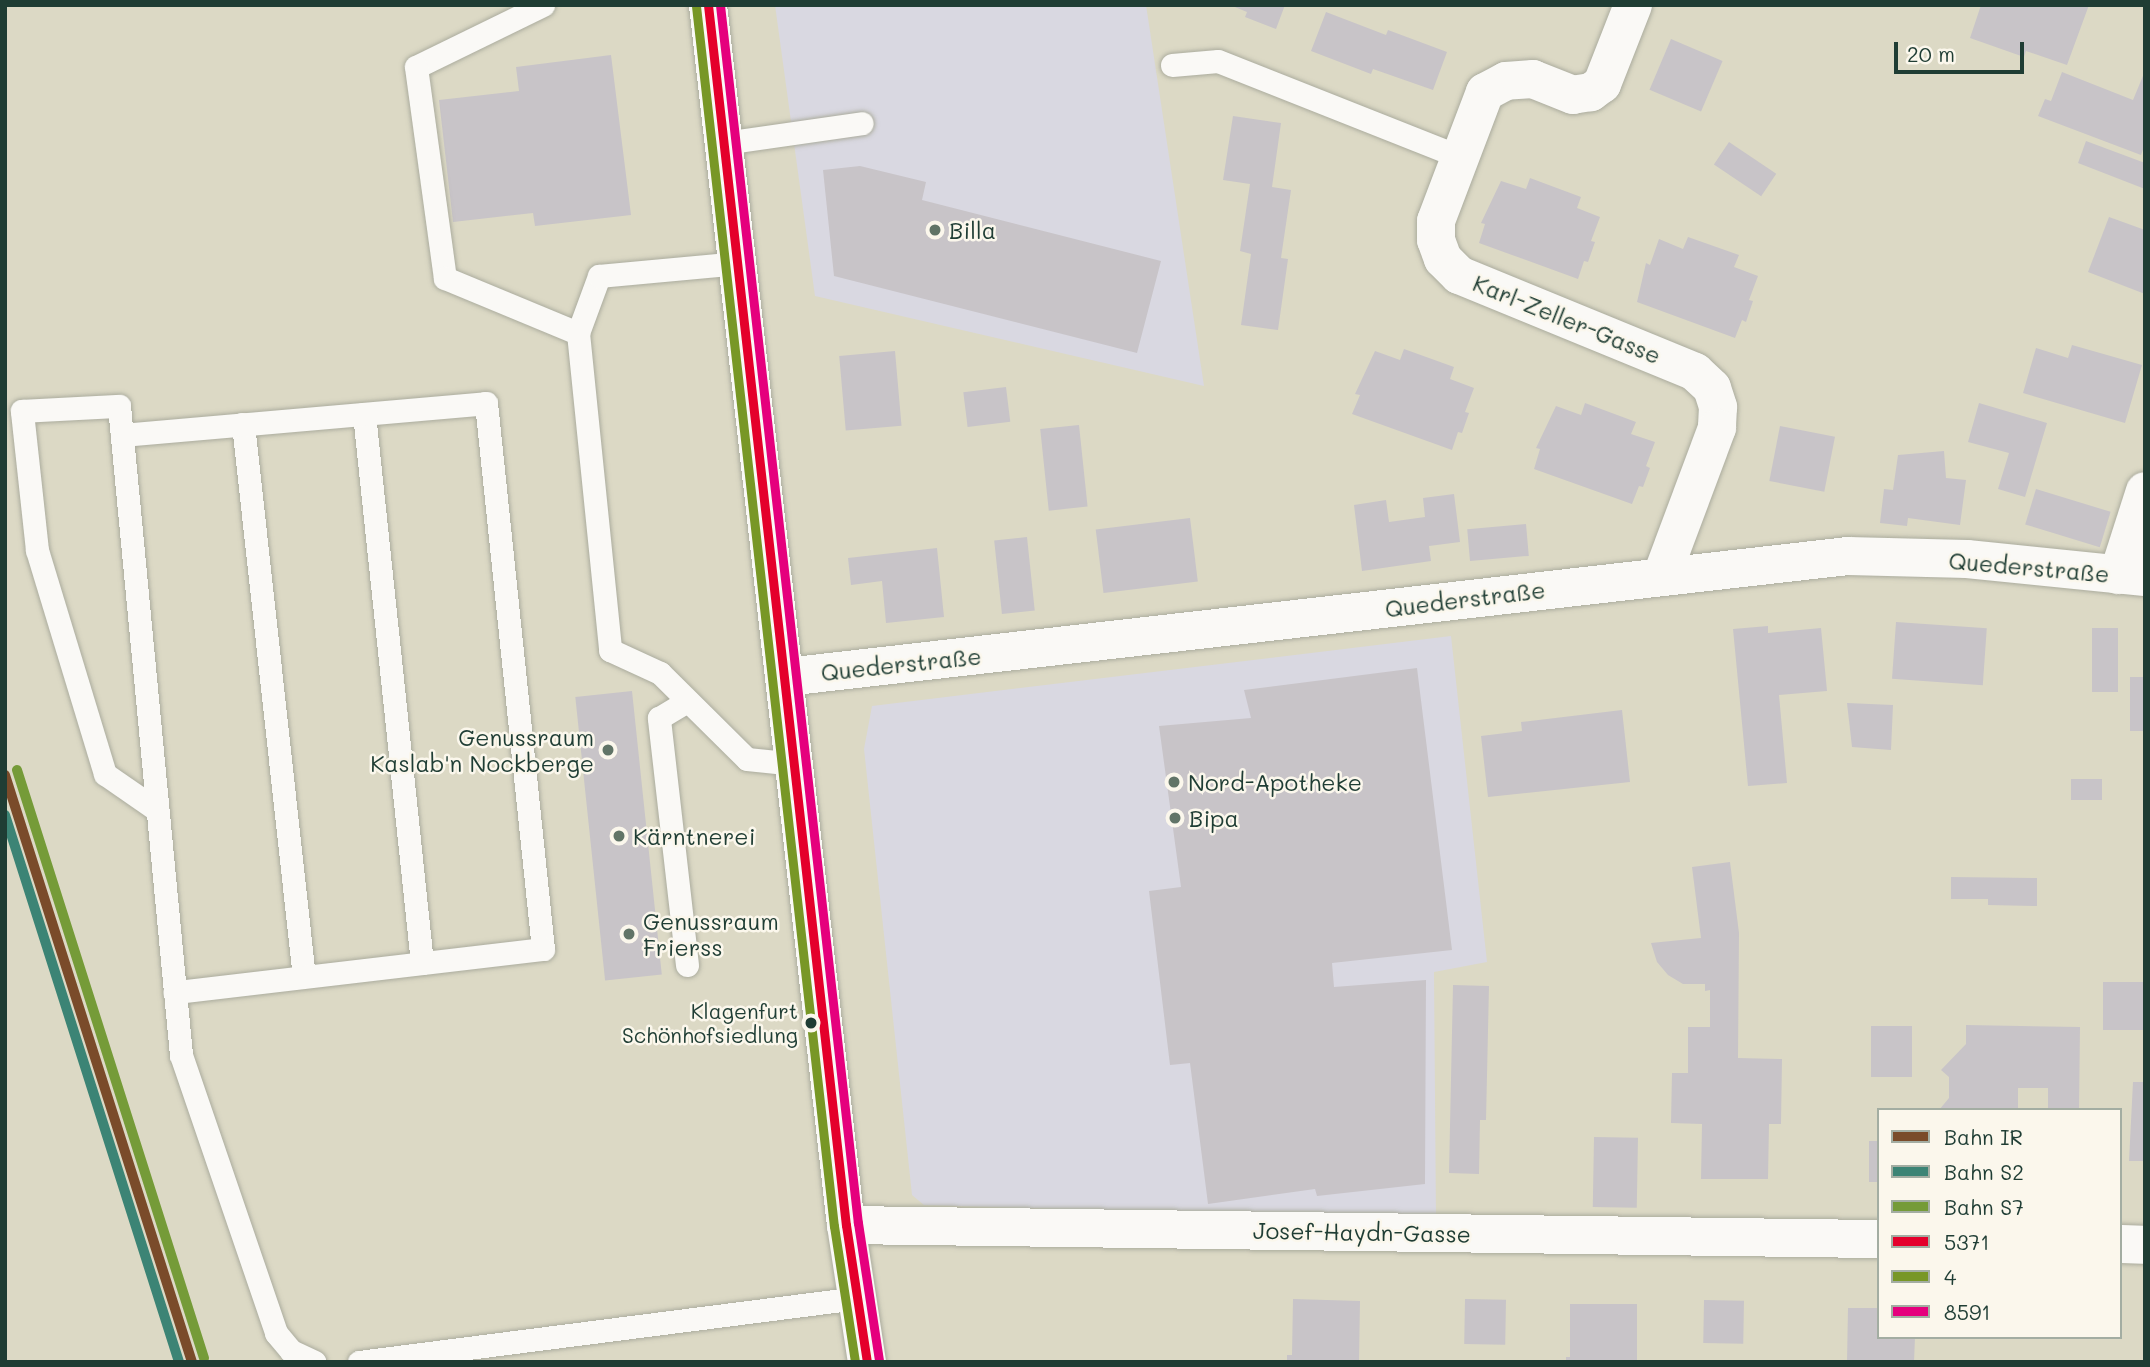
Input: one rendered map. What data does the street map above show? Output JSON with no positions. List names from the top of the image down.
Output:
{
  "streets": {
    "street": ["Karl-Zeller-Gasse", "Quederstraße", "Josef-Haydn-Gasse"]
  },
  "crossings": [
    ["Karl-Zeller-Gasse", "Quederstraße"]
  ],
  "places": [
    "Billa",
    "Genussraum Kaslab'n Nockberge",
    "Nord-Apotheke",
    "Bipa",
    "Kärntnerei",
    "Genussraum Frierss",
    "Klagenfurt Schönhofsiedlung"
  ],
  "lines": [
    "transit line 5371",
    "transit line 8591",
    "transit line 4",
    "rail line S7",
    "rail line IR",
    "rail line S2"
  ],
  "legend": [
    "Bahn IR",
    "Bahn S2",
    "Bahn S7",
    "5371",
    "4",
    "8591"
  ],
  "scale_bar": "20 m"
}
